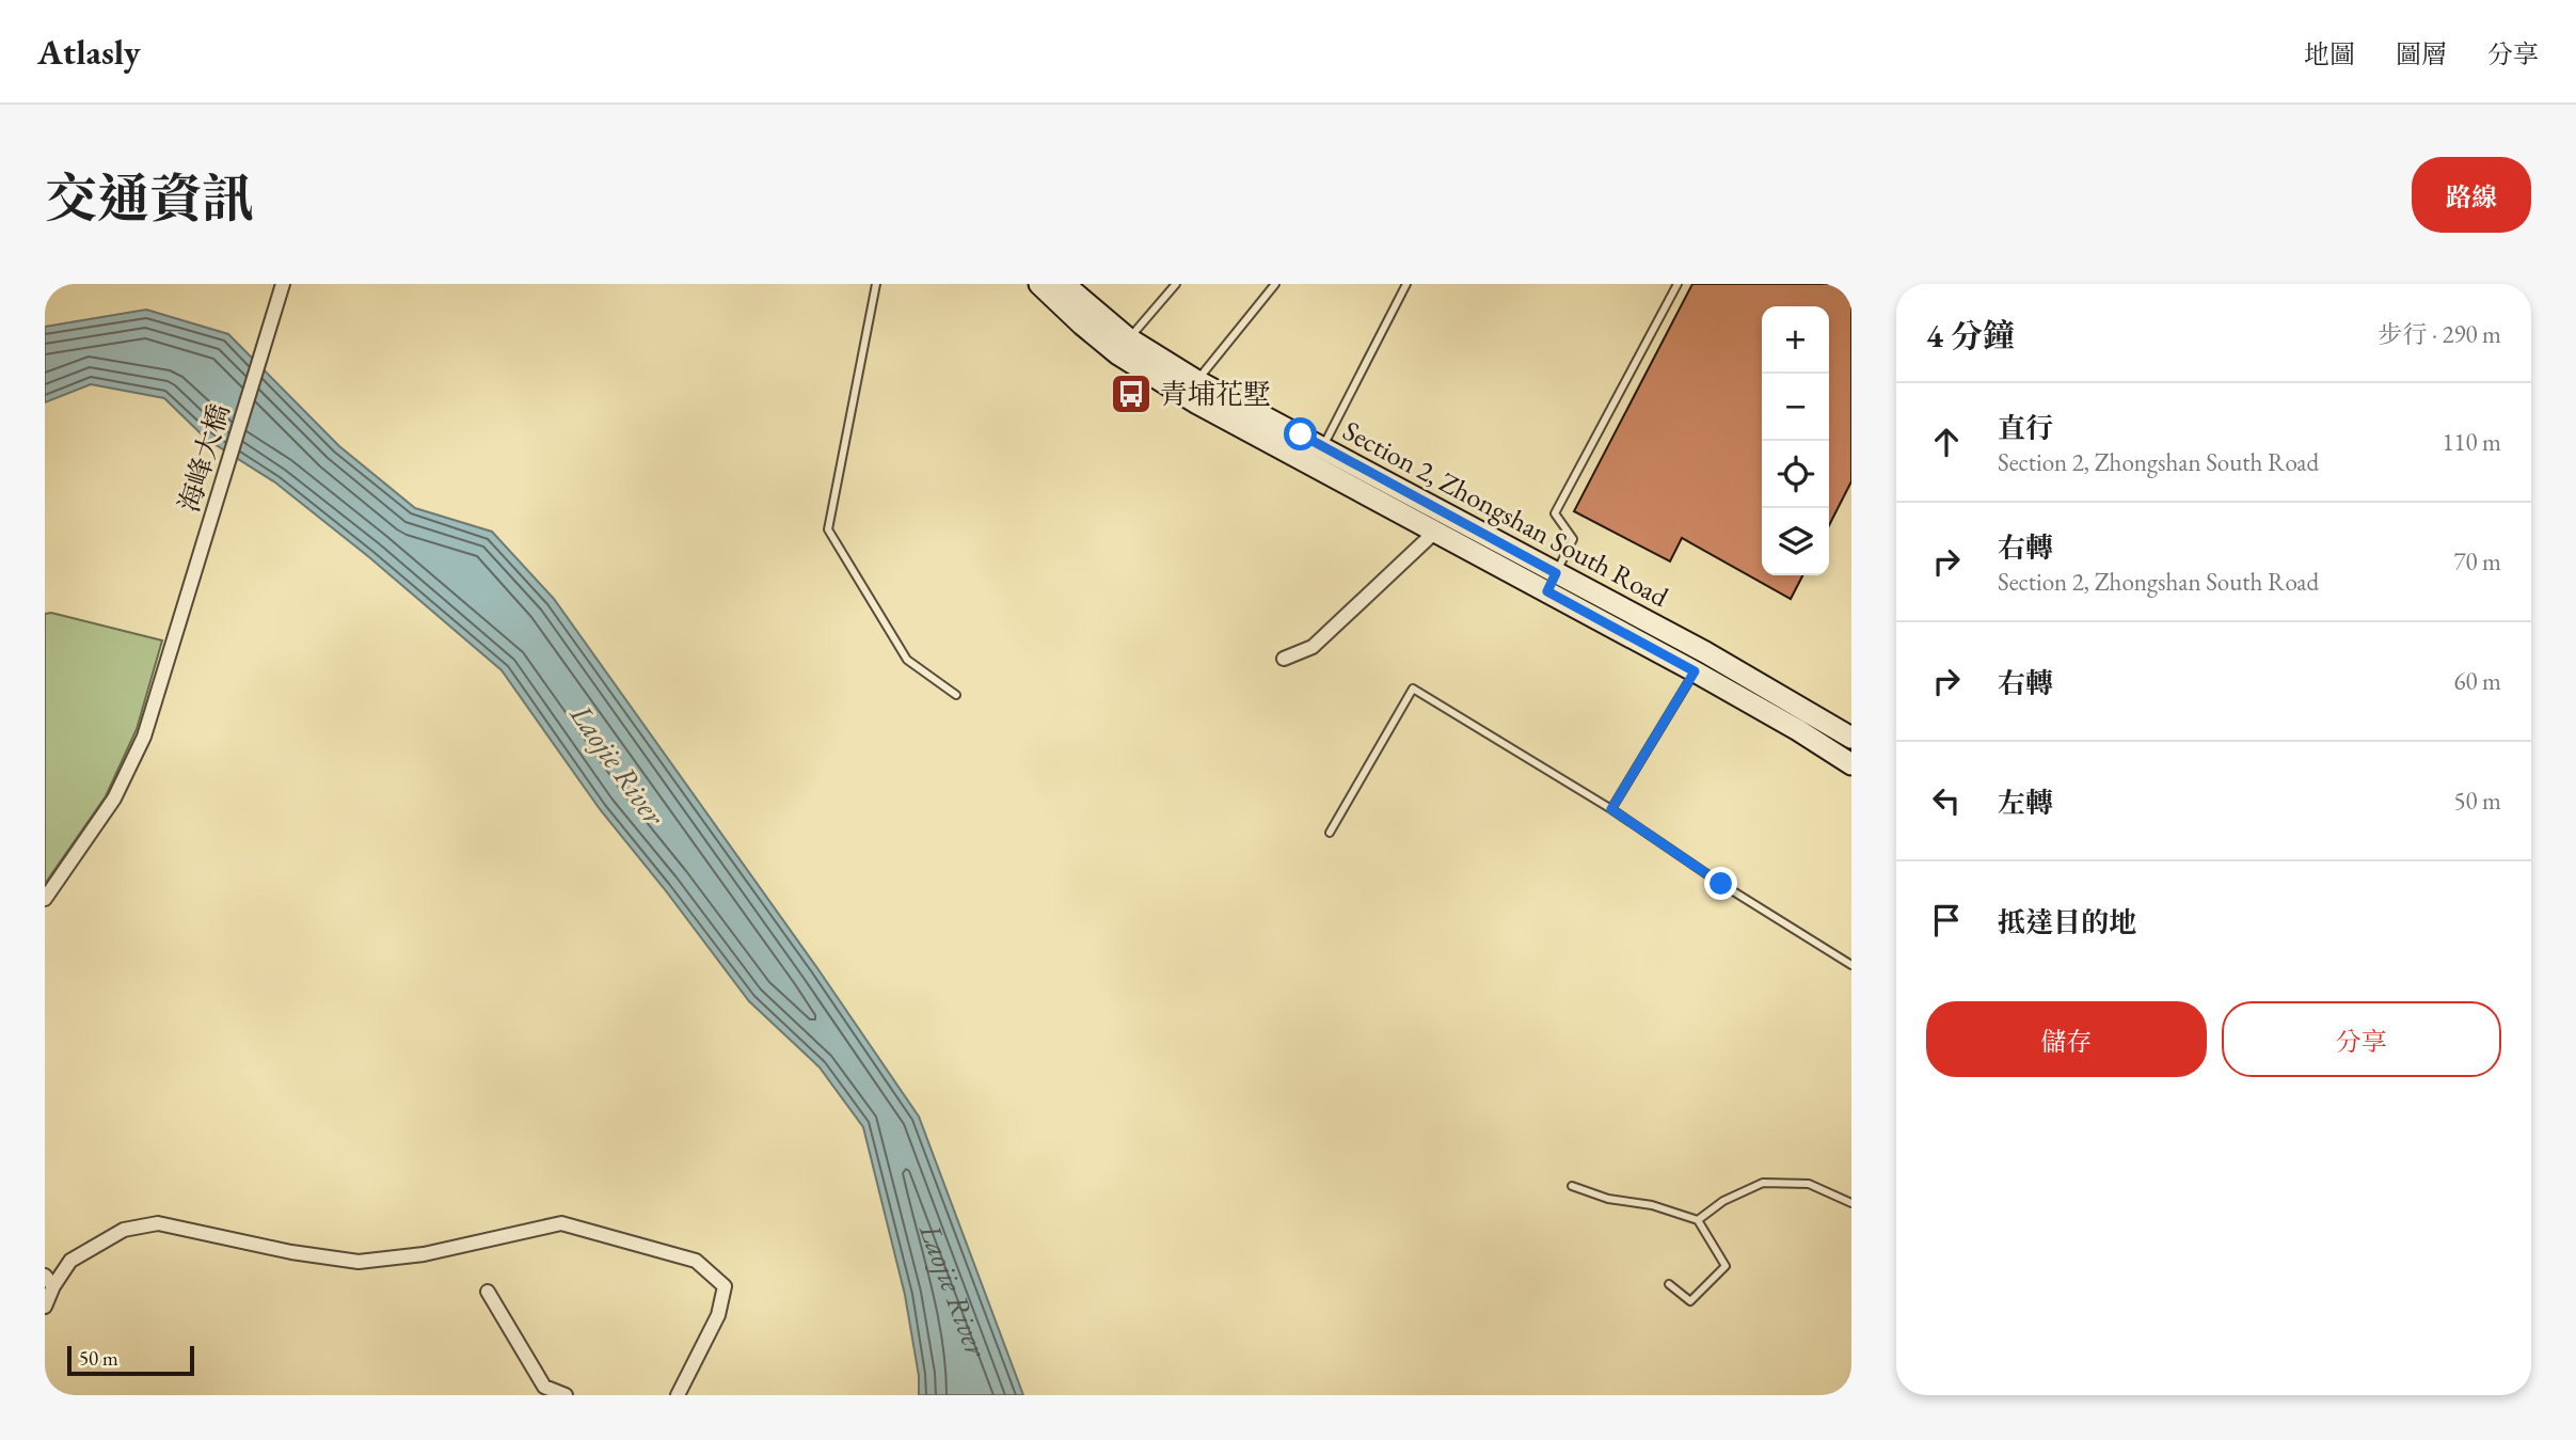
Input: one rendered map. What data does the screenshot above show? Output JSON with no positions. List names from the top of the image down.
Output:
{
  "streets": {
    "main road": ["Section 2, Zhongshan South Road"],
    "street": ["海峰大橋"]
  },
  "water": ["Laojie River"],
  "places": {
    "bus stop": ["青埔花墅"]
  },
  "scale_bar": "50 m",
  "page": {
    "header": "Atlasly",
    "nav": ["地圖", "圖層", "分享"],
    "title": "交通資訊",
    "buttons": [
      "路線",
      ["儲存", "分享"]
    ],
    "heading": ["4 分鐘", "步行 · 290 m"],
    "map_buttons": ["+", "−"],
    "list": [
      ["直行", "Section 2, Zhongshan South Road", "110 m"],
      ["右轉", "Section 2, Zhongshan South Road", "70 m"],
      ["右轉", "60 m"],
      ["左轉", "50 m"],
      "抵達目的地"
    ],
    "scale": "50 m"
  }
}
